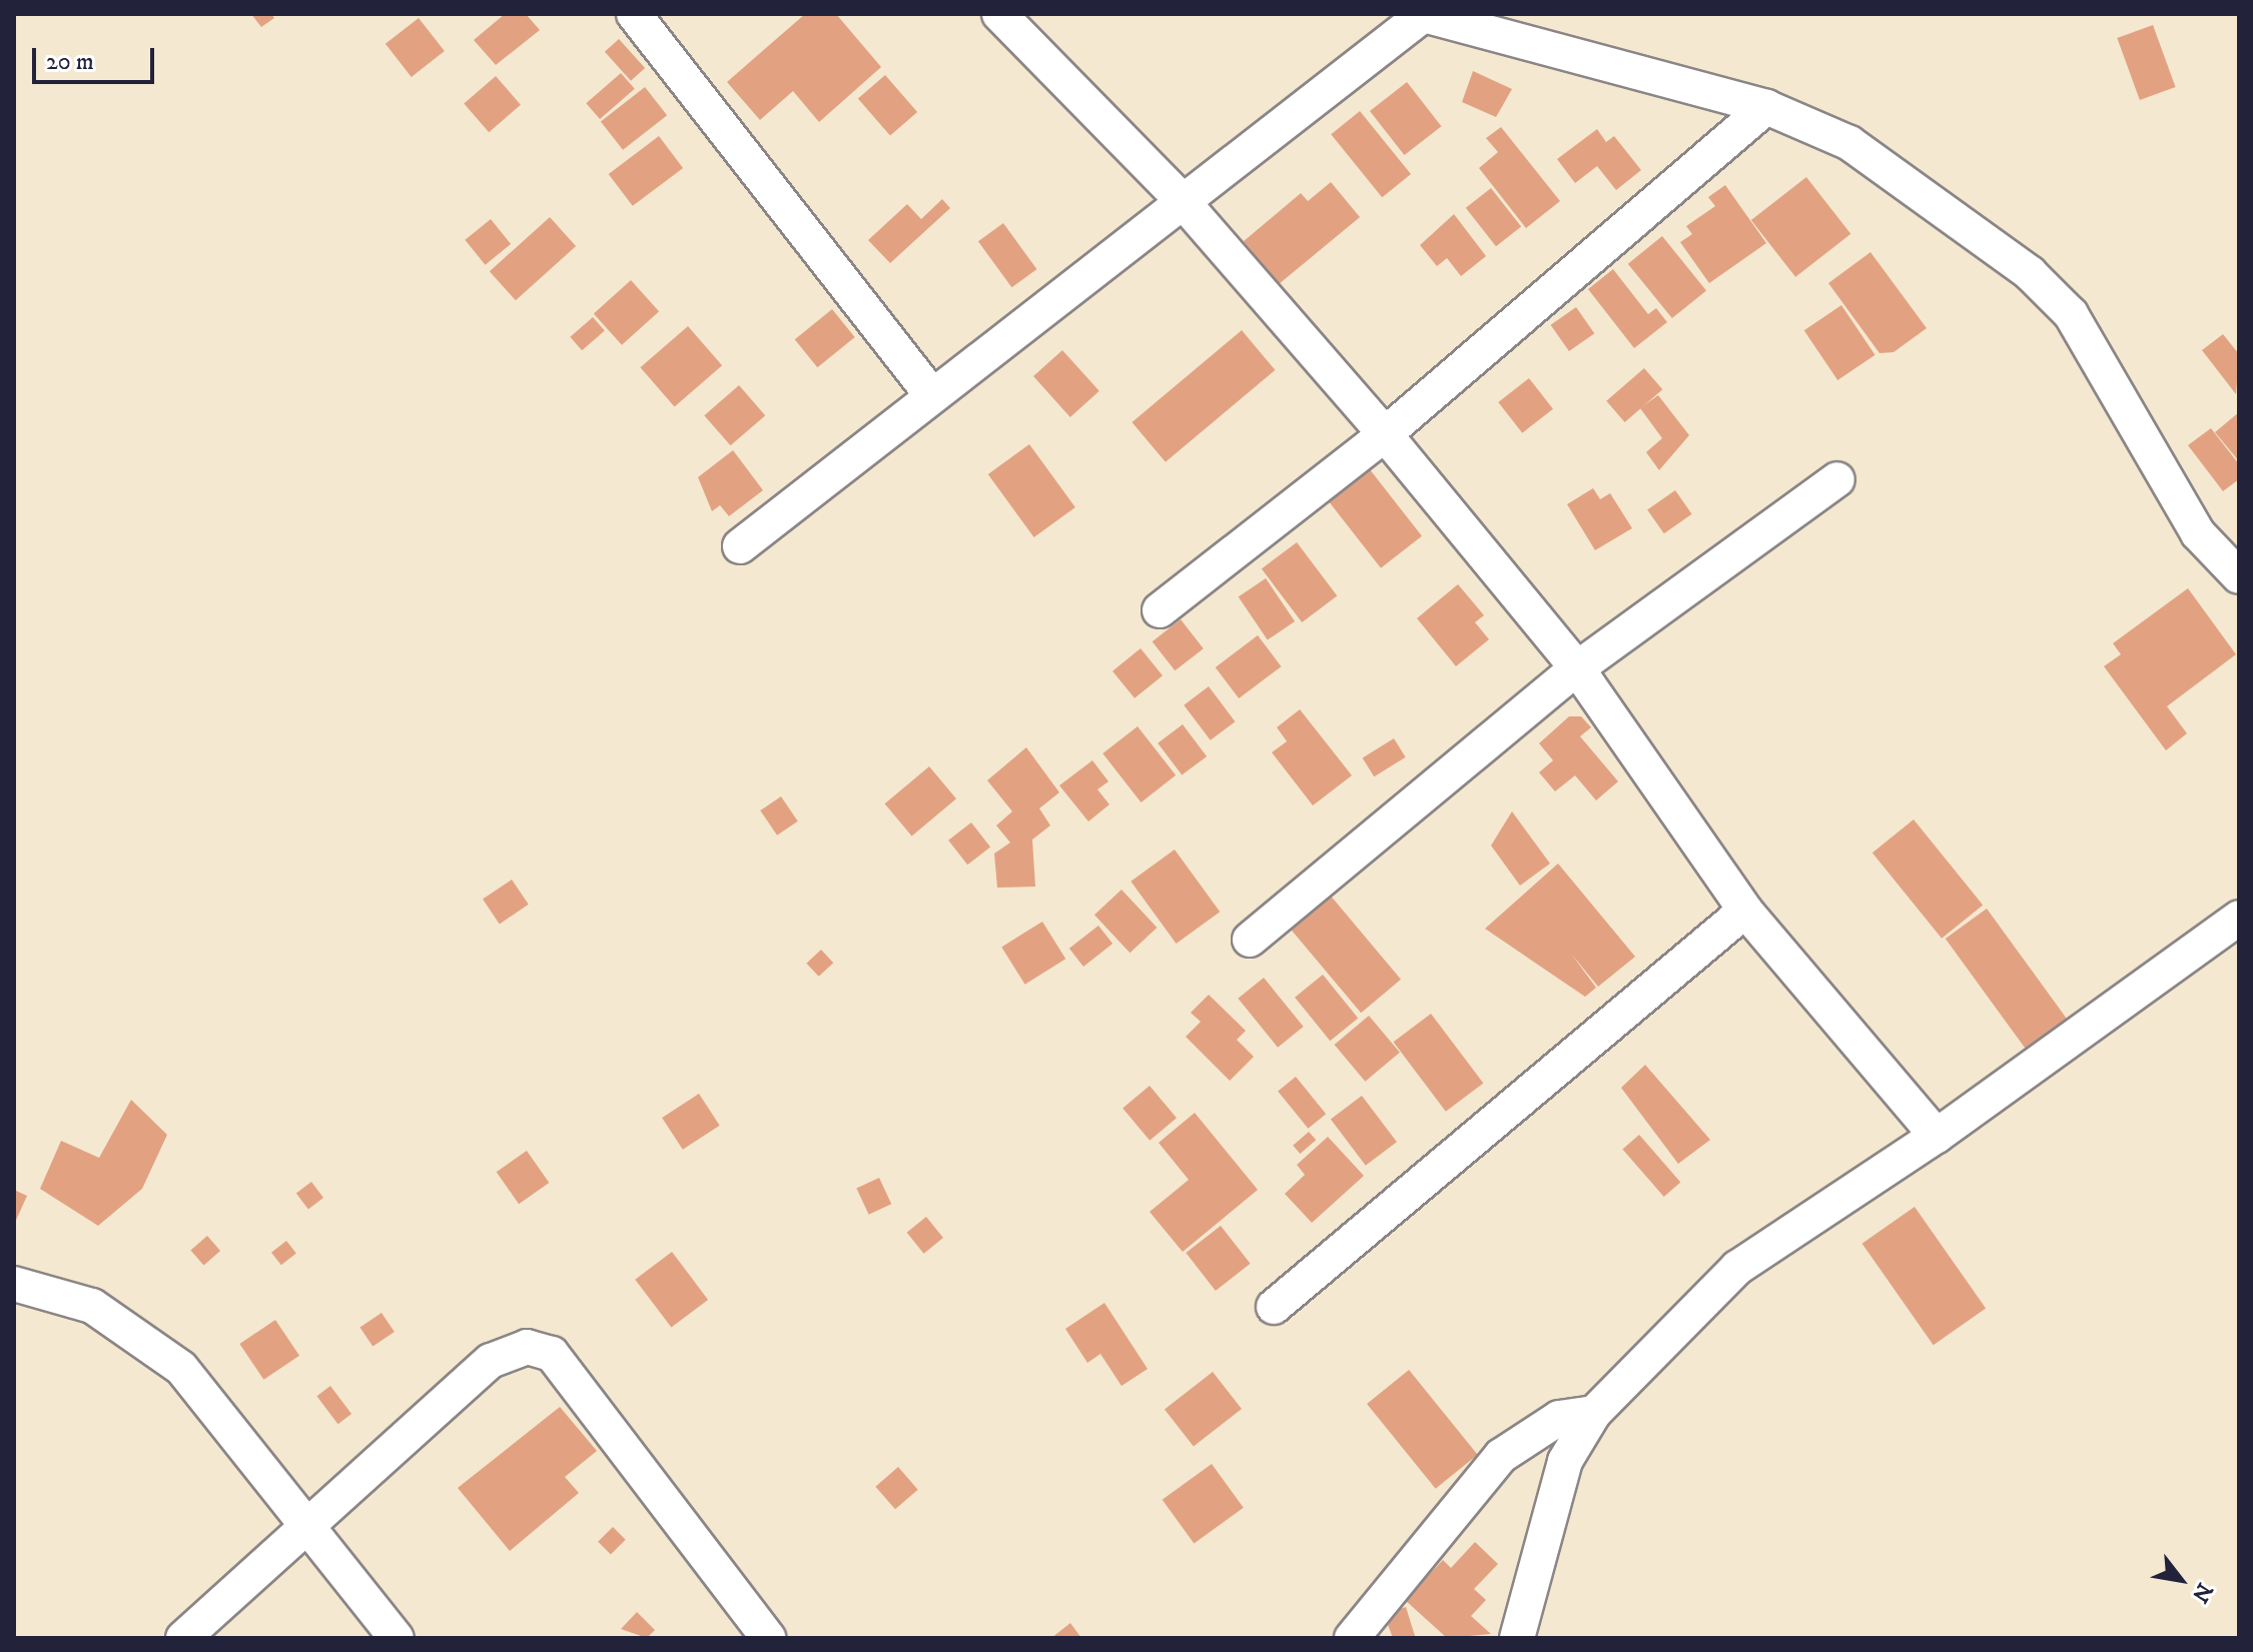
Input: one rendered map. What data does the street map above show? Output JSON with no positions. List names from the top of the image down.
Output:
{
  "scale_bar": "20 m",
  "north": "bottom right"
}
